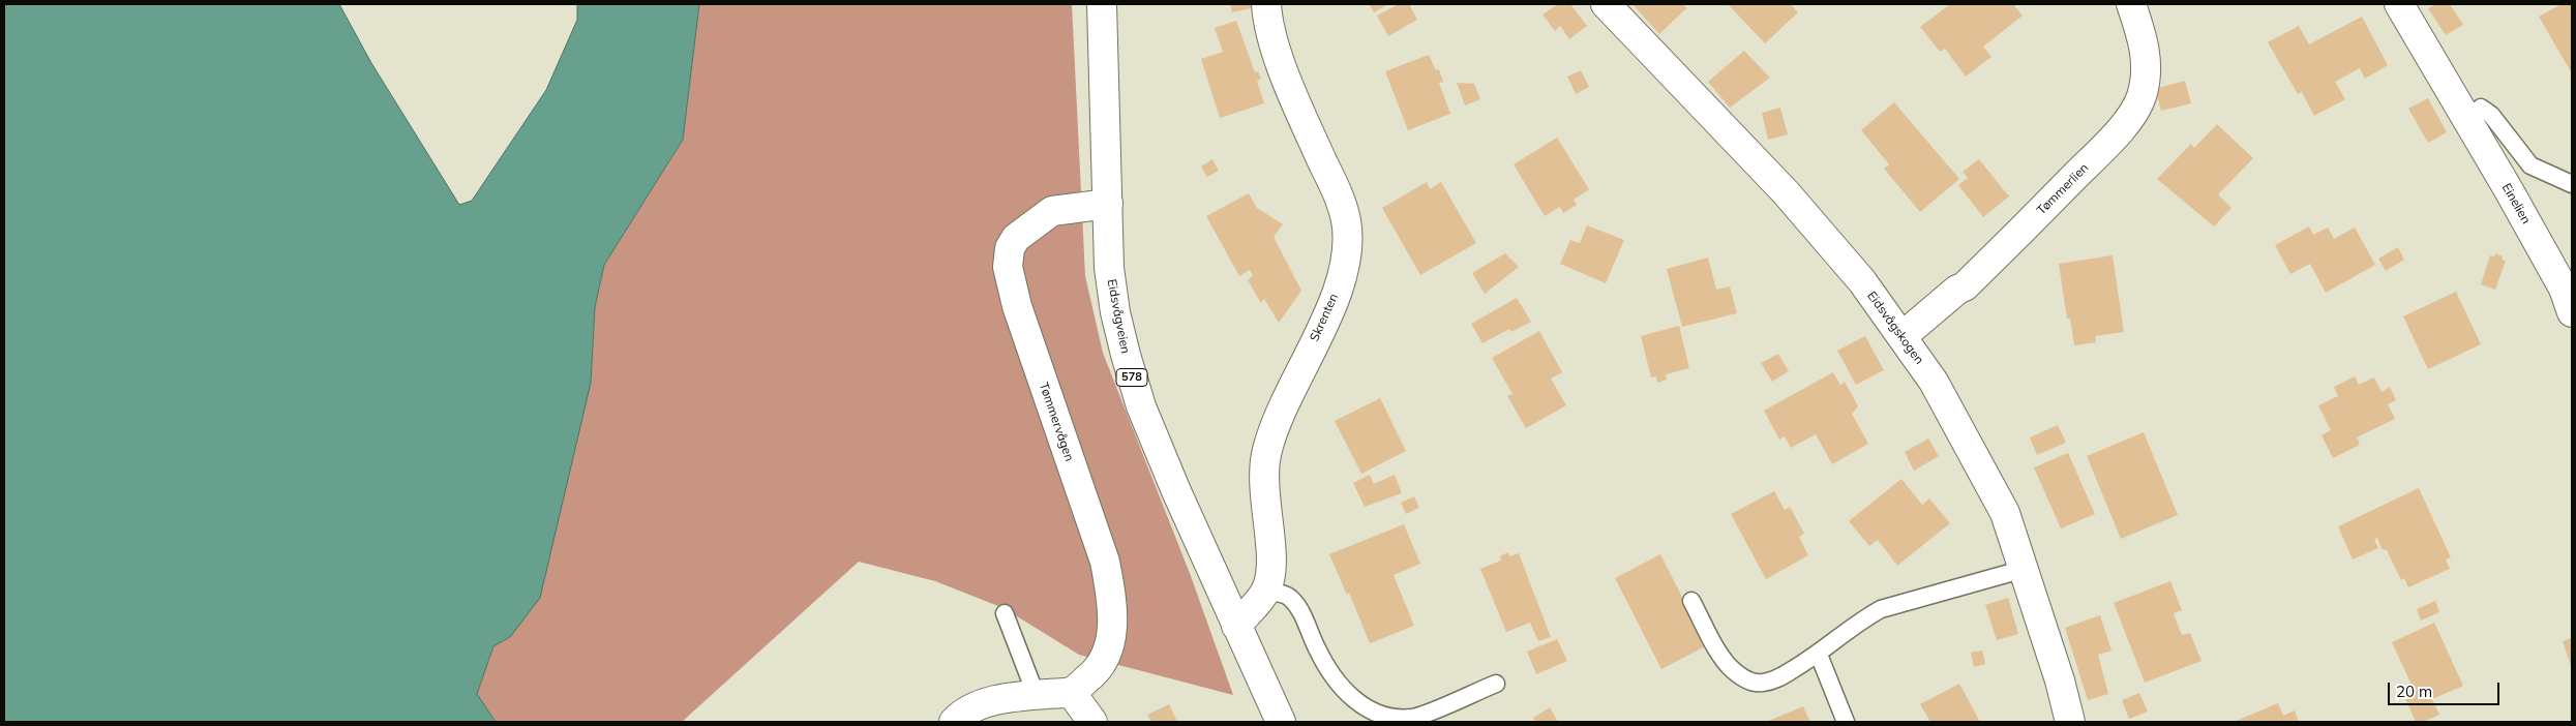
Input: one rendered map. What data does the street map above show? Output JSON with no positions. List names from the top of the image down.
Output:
{
  "streets": {
    "street": [
      "Tømmerlien",
      "Einelien",
      "Eidsvågveien",
      "Skrenten",
      "Eidsvågskogen",
      "578",
      "Tømmervågen"
    ]
  },
  "crossings": [
    ["Tømmerlien", "Eidsvågskogen"],
    ["Eidsvågveien", "Skrenten"],
    ["Eidsvågveien", "Tømmervågen"]
  ],
  "scale_bar": "20 m"
}
